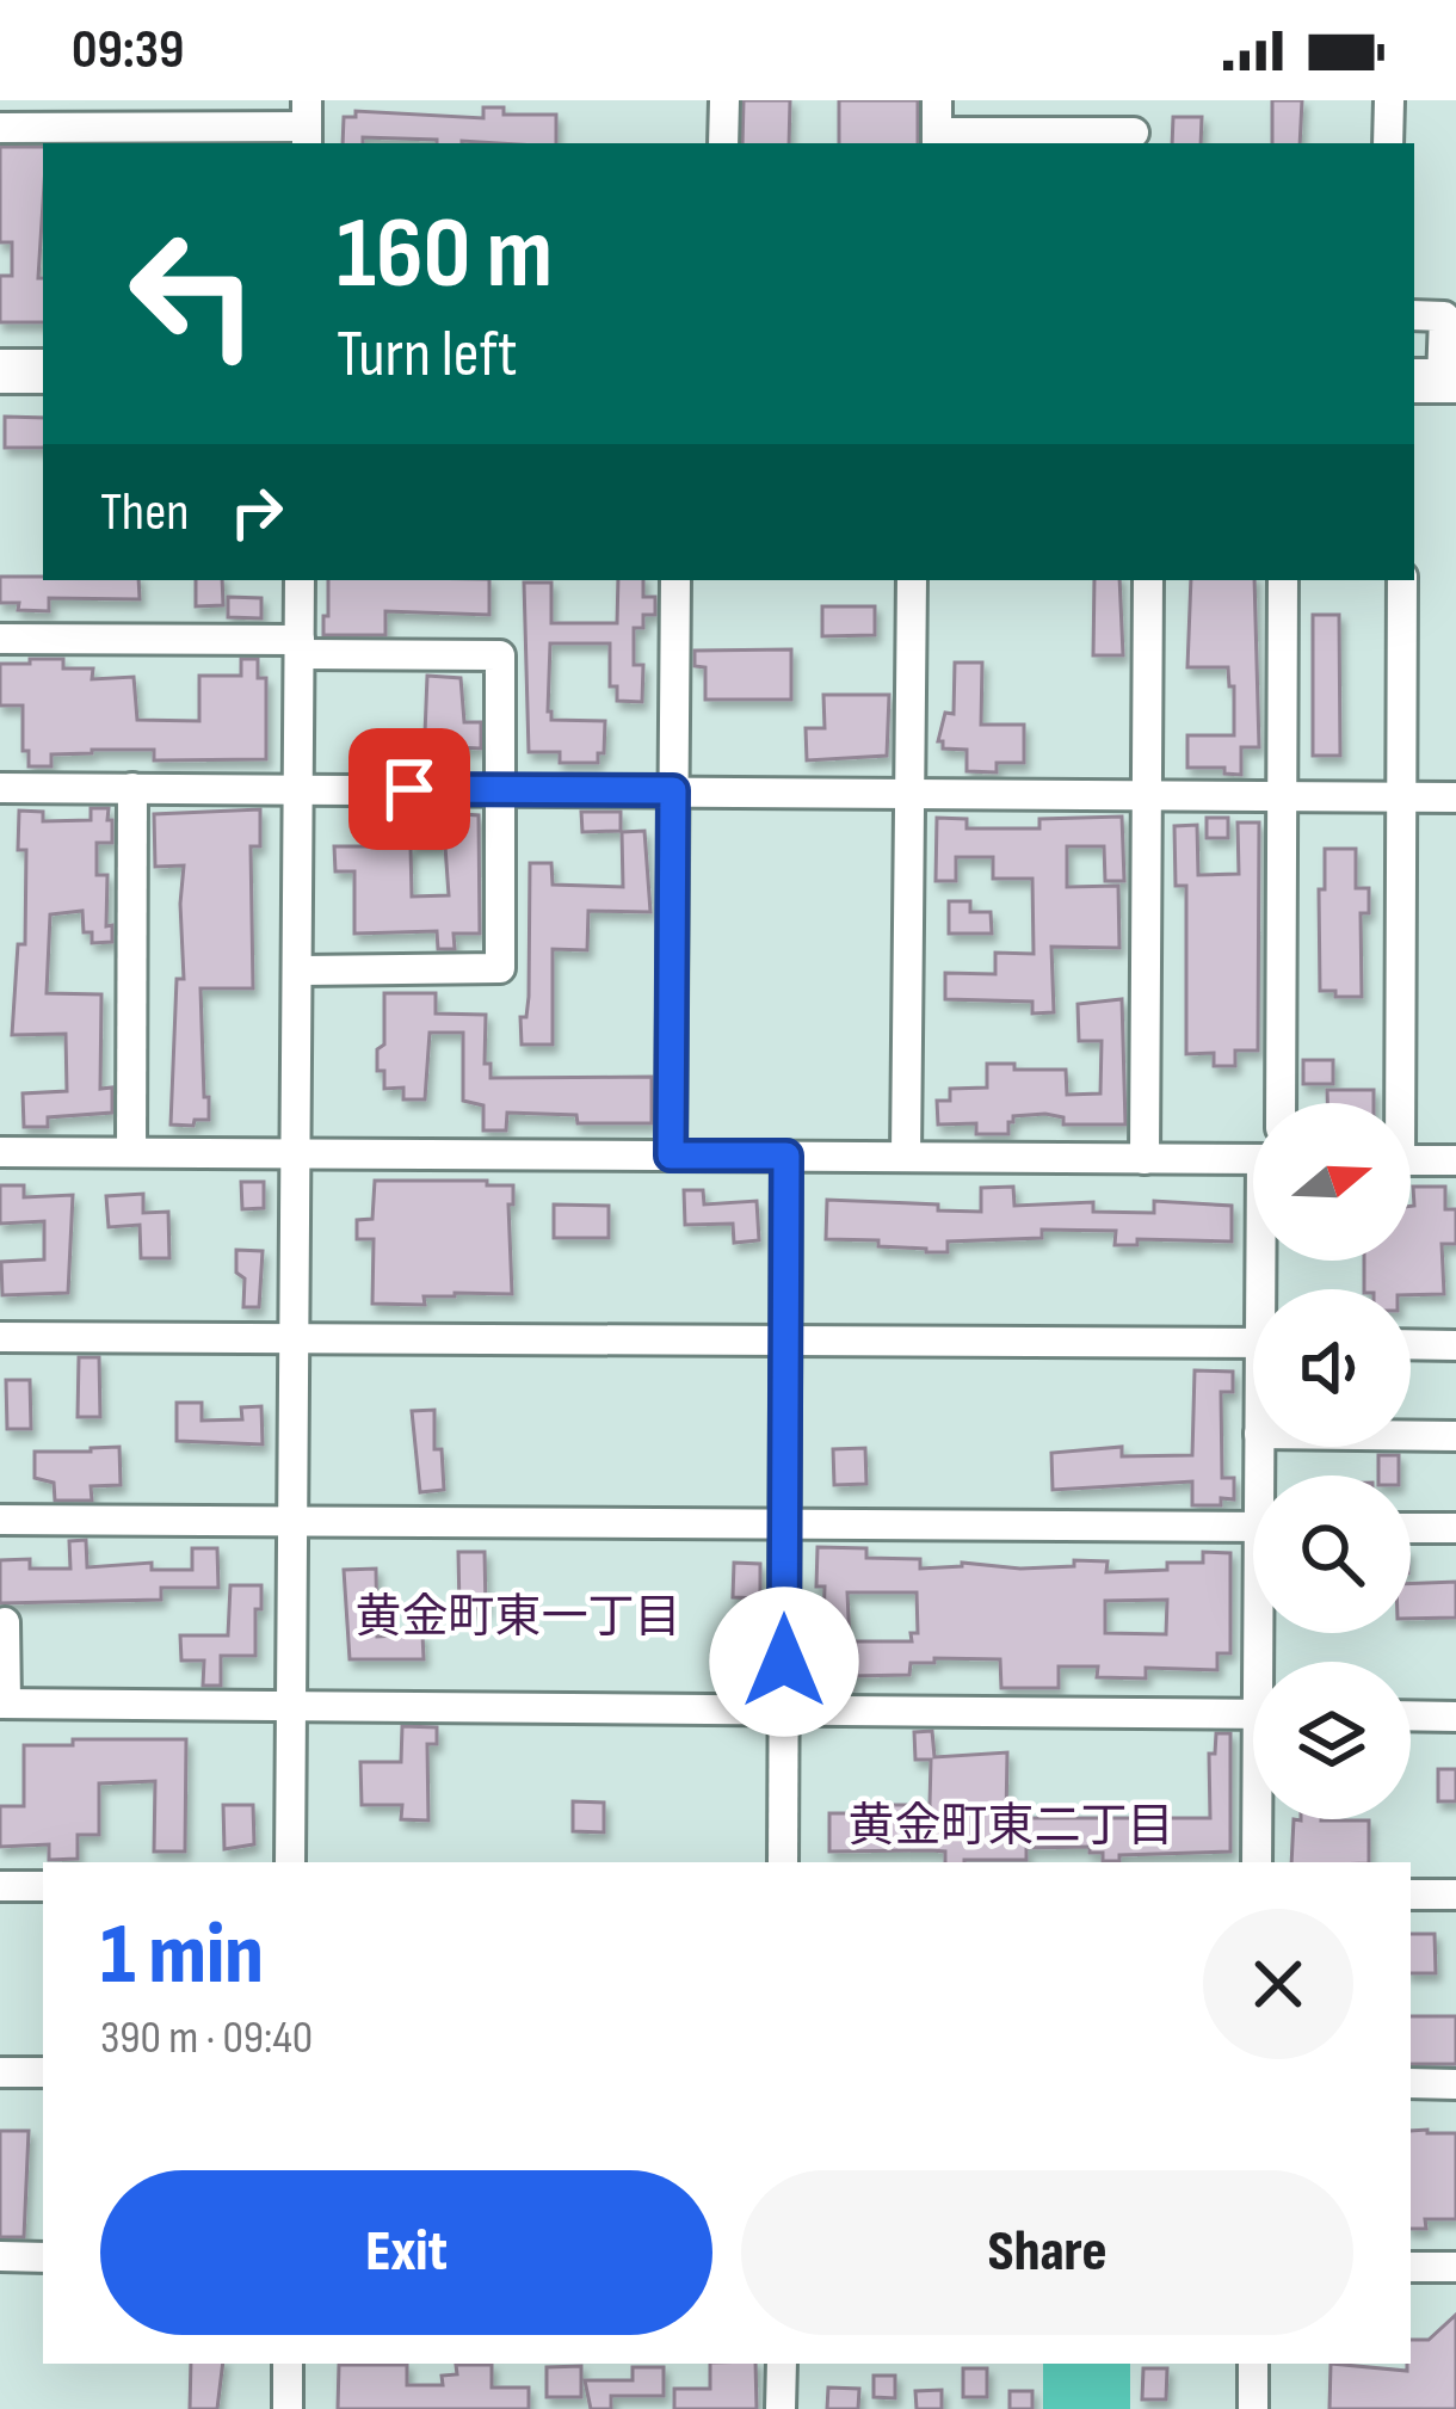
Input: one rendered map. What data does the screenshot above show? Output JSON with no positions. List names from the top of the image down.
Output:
{
  "districts": ["黄金町東一丁目", "黄金町東二丁目"],
  "north": "right",
  "page": {
    "status": "09:39",
    "turn": ["160 m", "Turn left"],
    "then": "Then",
    "heading": ["1 min", "390 m · 09:40"],
    "buttons": ["Exit", "Share"]
  }
}
